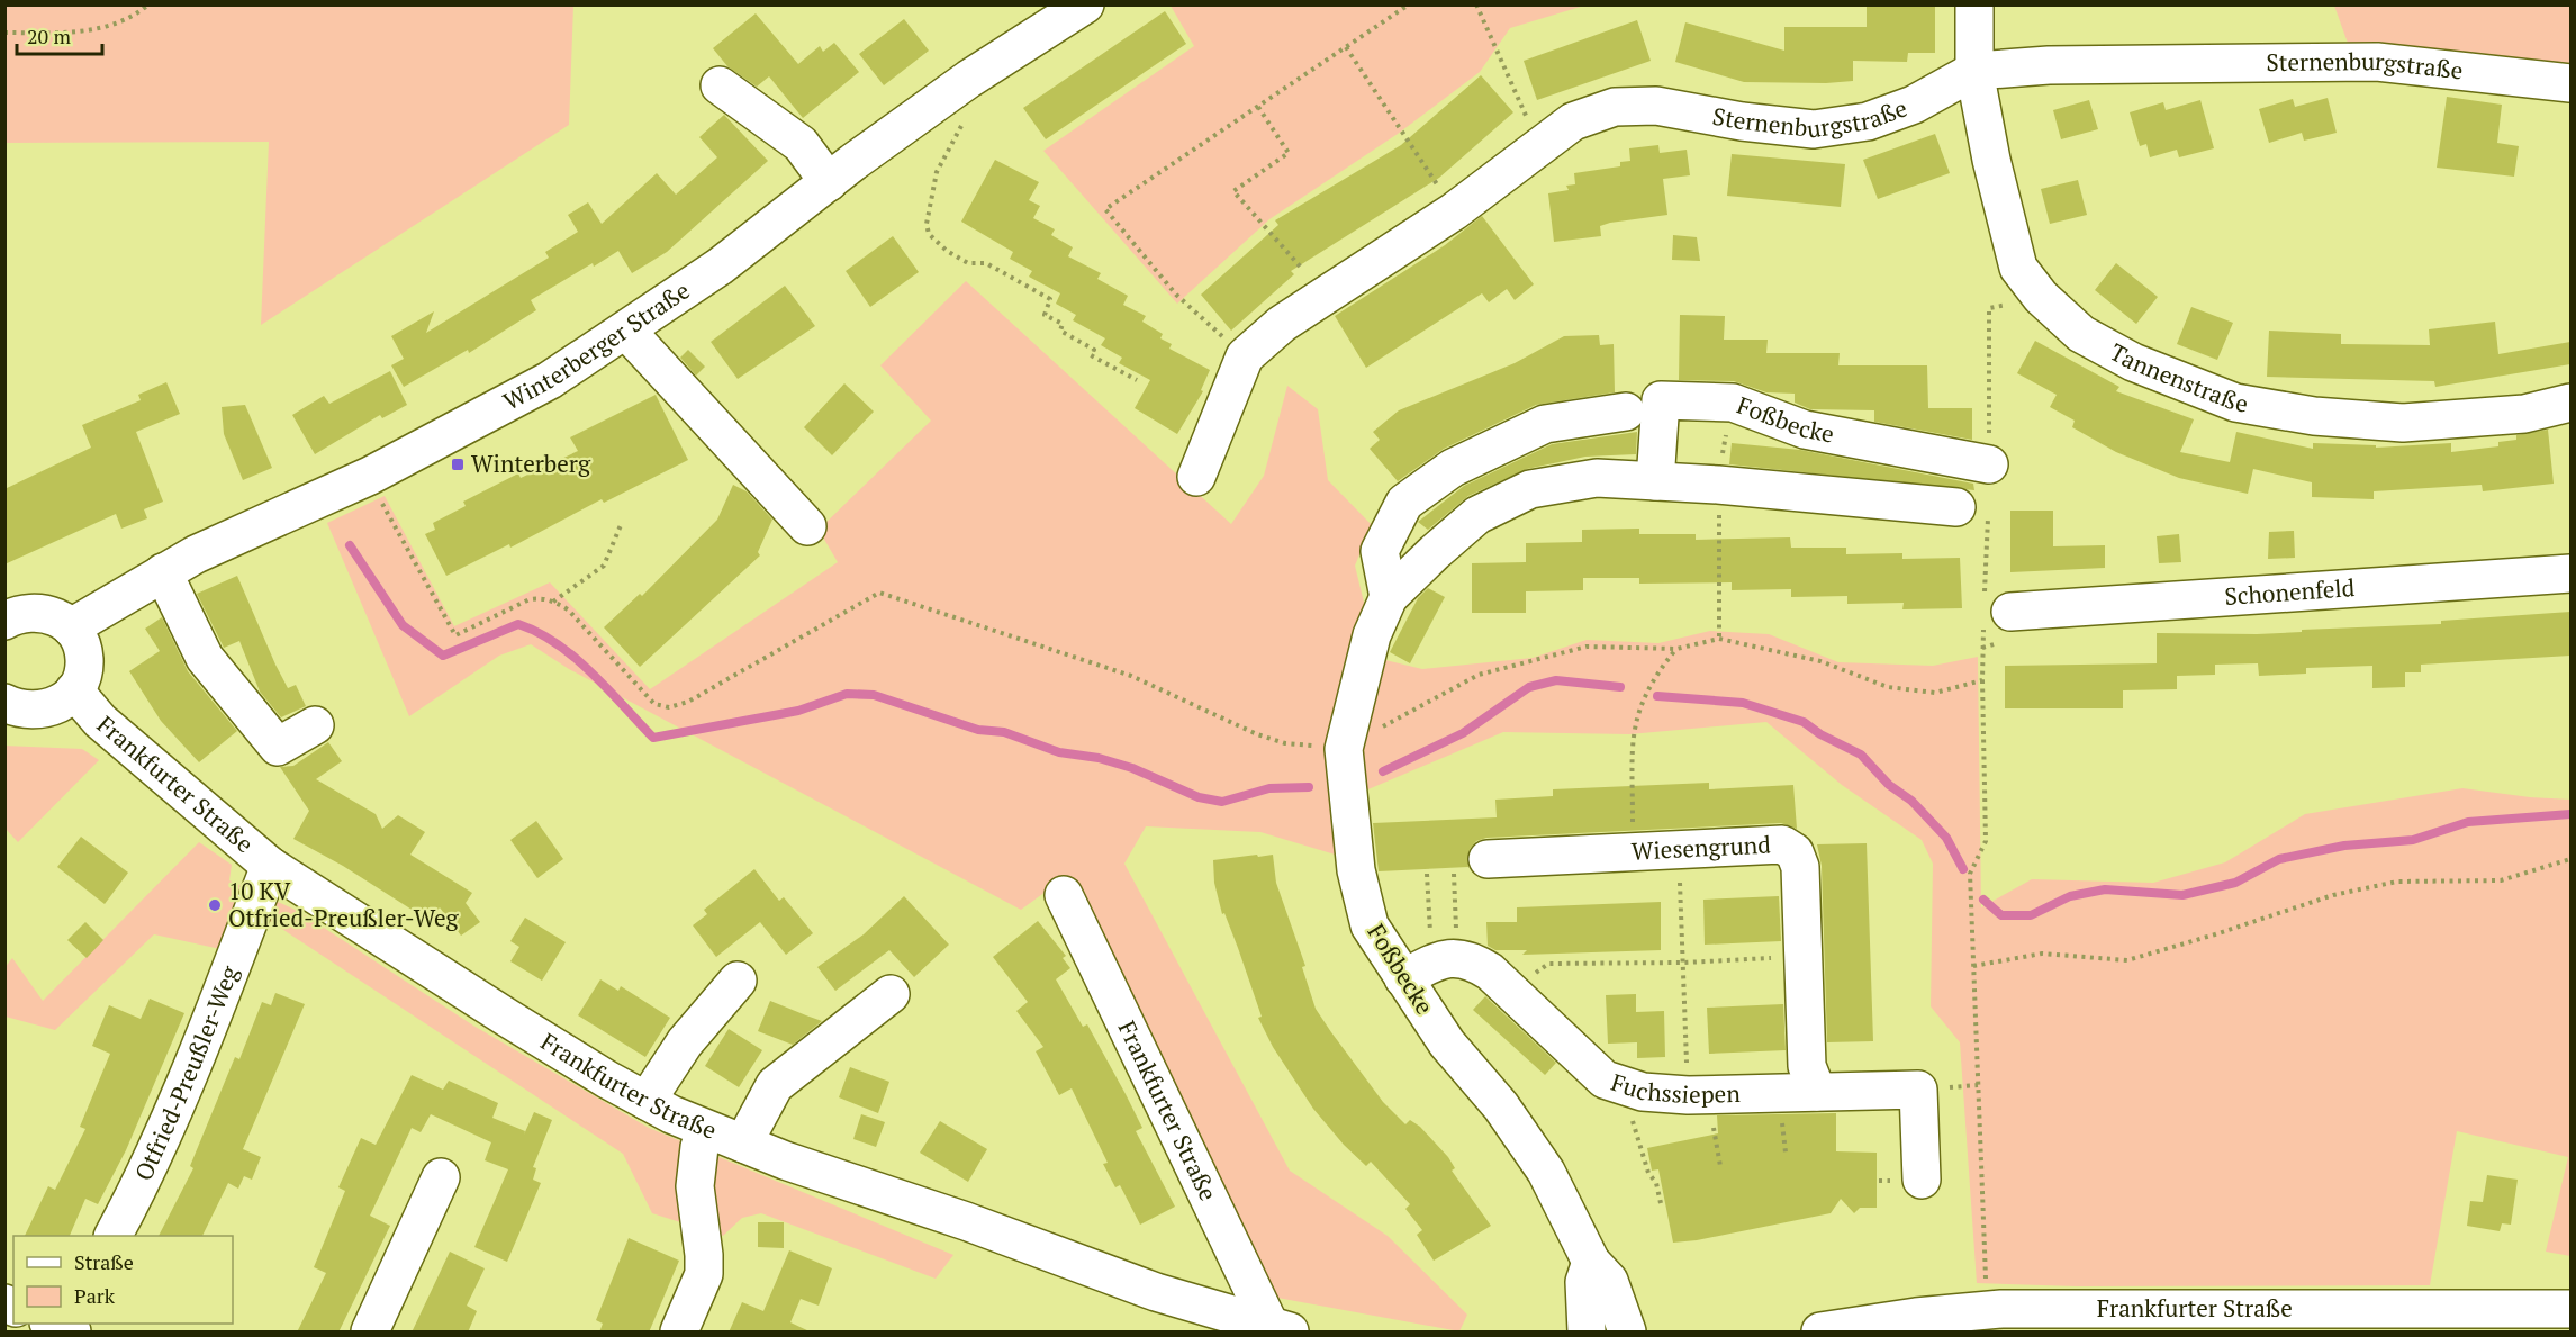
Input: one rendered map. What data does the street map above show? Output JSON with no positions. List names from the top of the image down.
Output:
{
  "streets": {
    "street": [
      "Sternenburgstraße",
      "Winterberger Straße",
      "Tannenstraße",
      "Foßbecke",
      "Schonenfeld",
      "Frankfurter Straße",
      "Wiesengrund",
      "Otfried-Preußler-Weg",
      "Fuchssiepen"
    ]
  },
  "crossings": [
    ["Sternenburgstraße", "Tannenstraße"],
    ["Foßbecke", "Fuchssiepen"],
    ["Frankfurter Straße", "Otfried-Preußler-Weg"],
    ["Wiesengrund", "Fuchssiepen"]
  ],
  "places": {
    "transit": ["Winterberg"],
    "other": ["10 KV Otfried-Preußler-Weg"]
  },
  "legend": ["Straße", "Park"],
  "scale_bar": "20 m"
}
